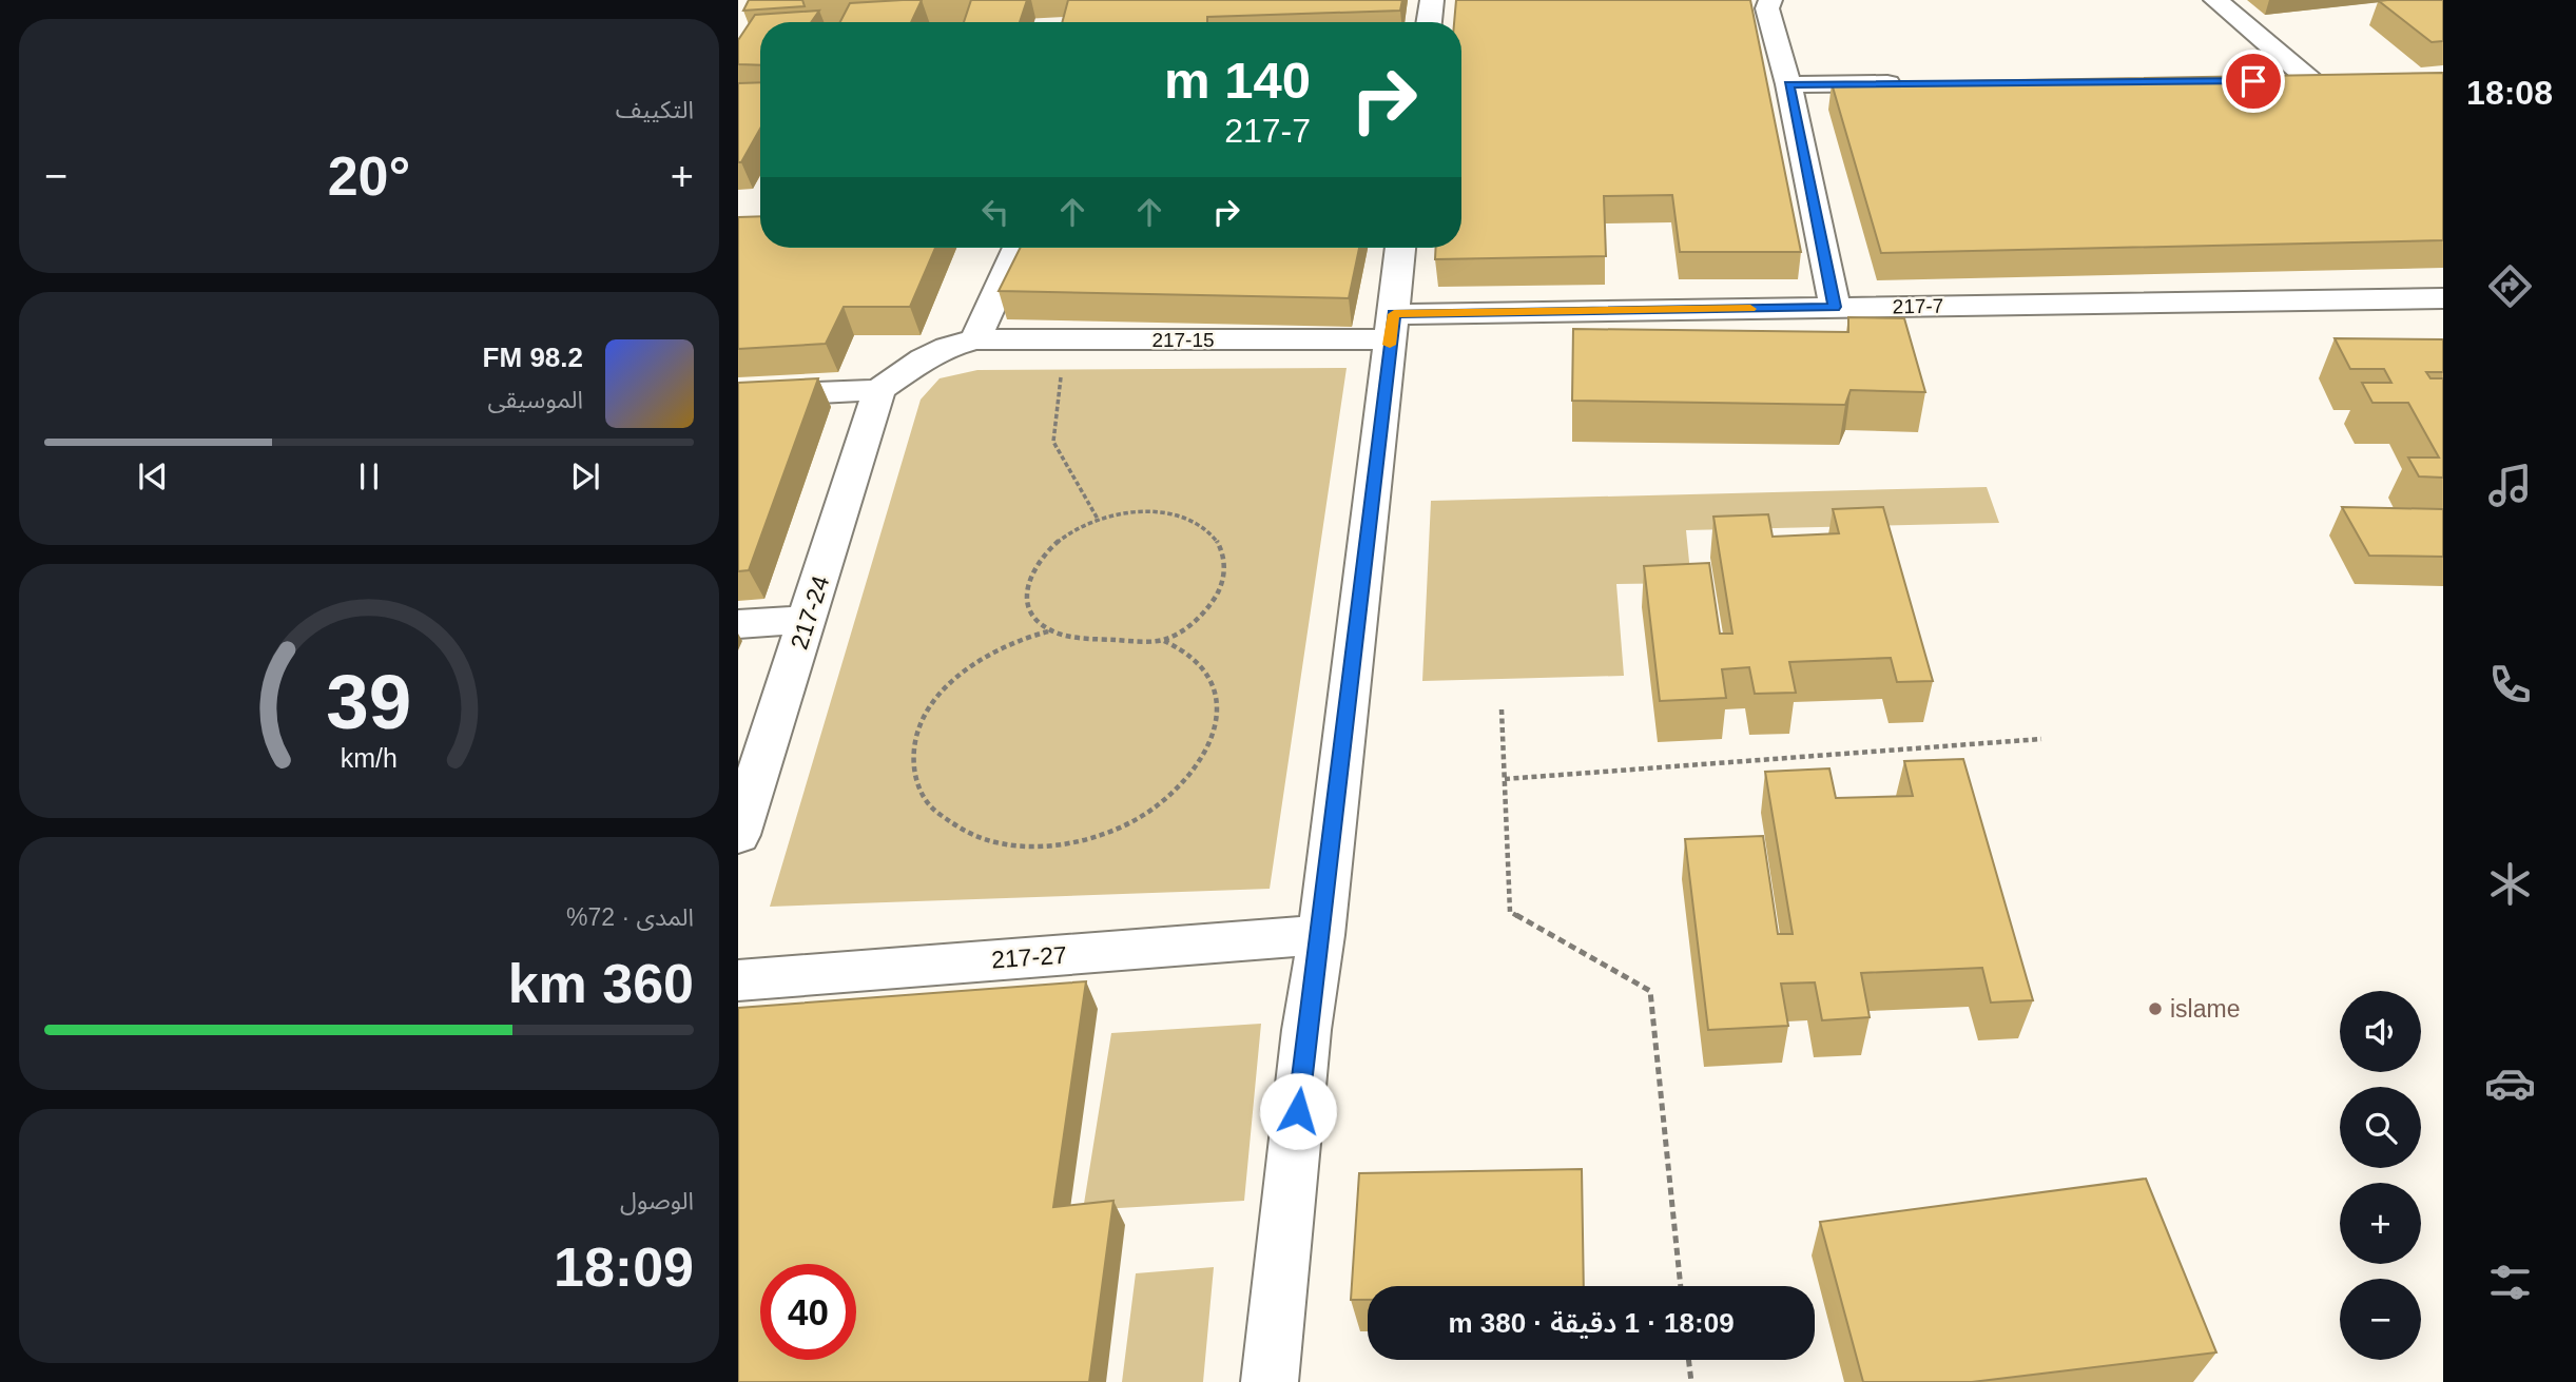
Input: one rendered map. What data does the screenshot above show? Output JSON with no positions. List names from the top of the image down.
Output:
{
  "streets": {
    "street": [
      "217-7",
      "217-15",
      "217-24",
      "217-27"
    ]
  },
  "crossings": [
    ["217-7", "217-15"],
    ["217-15", "217-24"]
  ],
  "places": ["islame"],
  "page": {
    "tabs": "18:08",
    "tile": [
      "التكييف",
      ["المدى · 72%", "360 km"],
      ["الوصول", "18:09"]
    ],
    "turn": ["140 m", "217-7"],
    "heat": ["−", "20°", "+"],
    "song": ["98.2 FM", "الموسيقى"],
    "map_buttons": ["+", "−"],
    "limit": "40",
    "trip": "18:09 · 1 دقيقة · 380 m",
    "gauge": ["39", "km/h"]
  }
}
